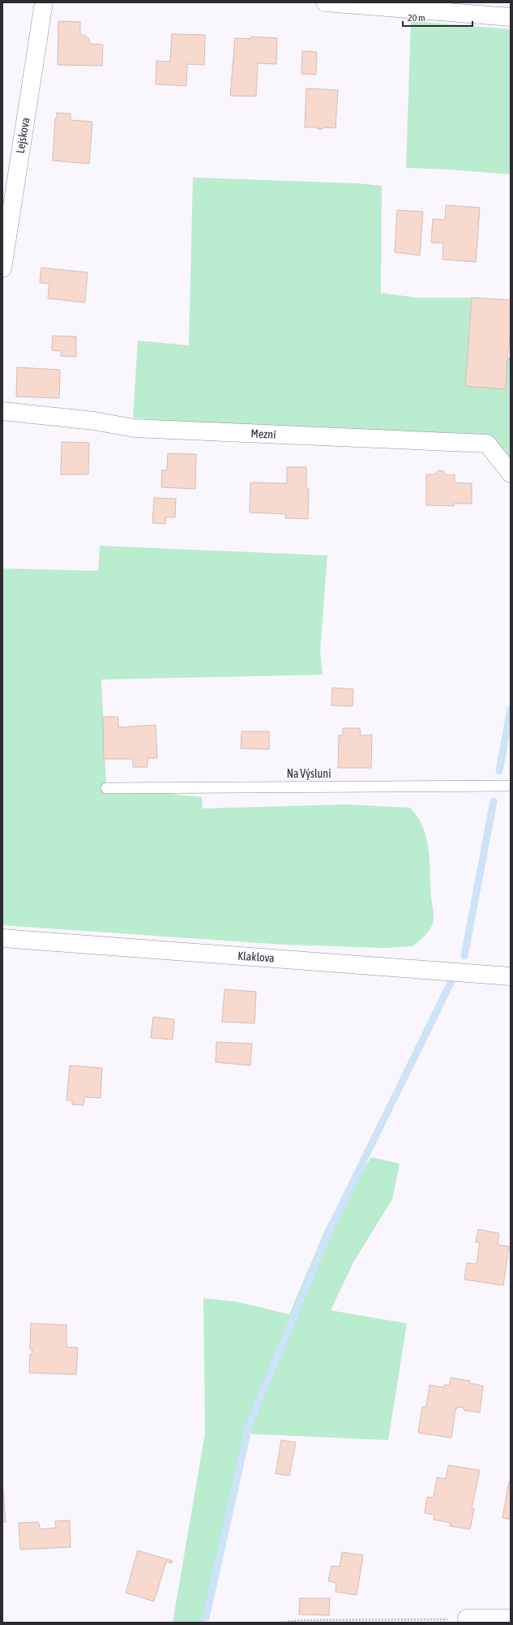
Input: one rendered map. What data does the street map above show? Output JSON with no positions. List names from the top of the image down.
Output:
{
  "streets": {
    "street": ["Lejskova", "Mezní", "Klaklova"],
    "lane": ["Na Výsluní"]
  },
  "scale_bar": "20 m"
}
